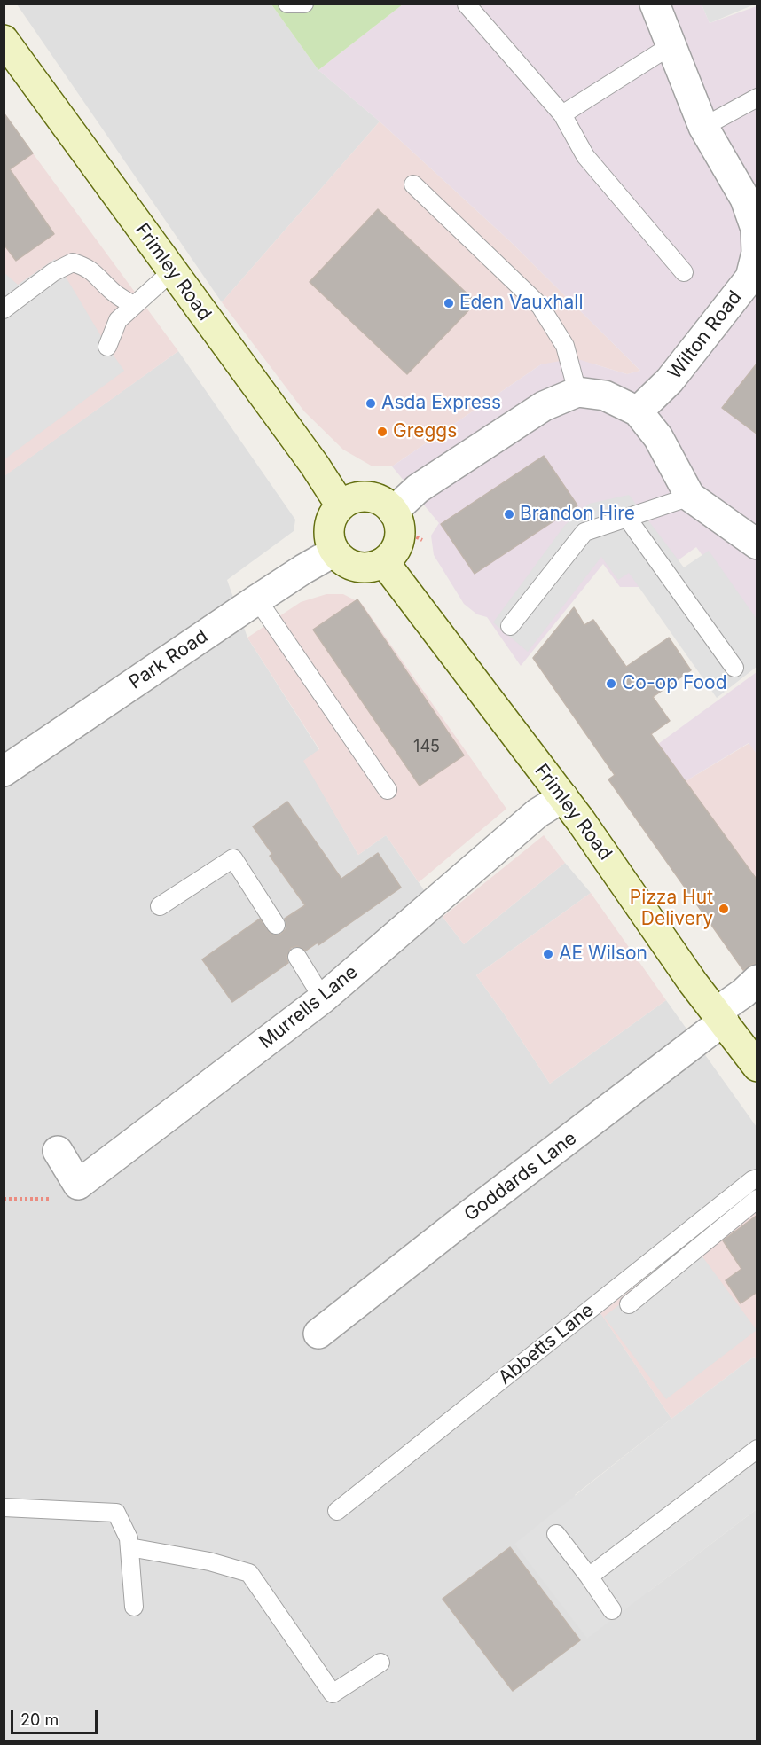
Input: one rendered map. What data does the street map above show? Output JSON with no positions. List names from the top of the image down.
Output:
{
  "streets": {
    "main road": ["Frimley Road"],
    "street": [
      "Wilton Road",
      "Park Road",
      "Murrells Lane",
      "Goddards Lane"
    ],
    "lane": ["Abbetts Lane"]
  },
  "crossings": [
    ["Frimley Road", "Park Road"],
    ["Frimley Road", "Murrells Lane"],
    ["Frimley Road", "Goddards Lane"]
  ],
  "places": [
    "Eden Vauxhall",
    "Asda Express",
    "Greggs",
    "Brandon Hire",
    "Co-op Food",
    "Pizza Hut Delivery",
    "AE Wilson"
  ],
  "house_numbers": ["145"],
  "scale_bar": "20 m"
}
